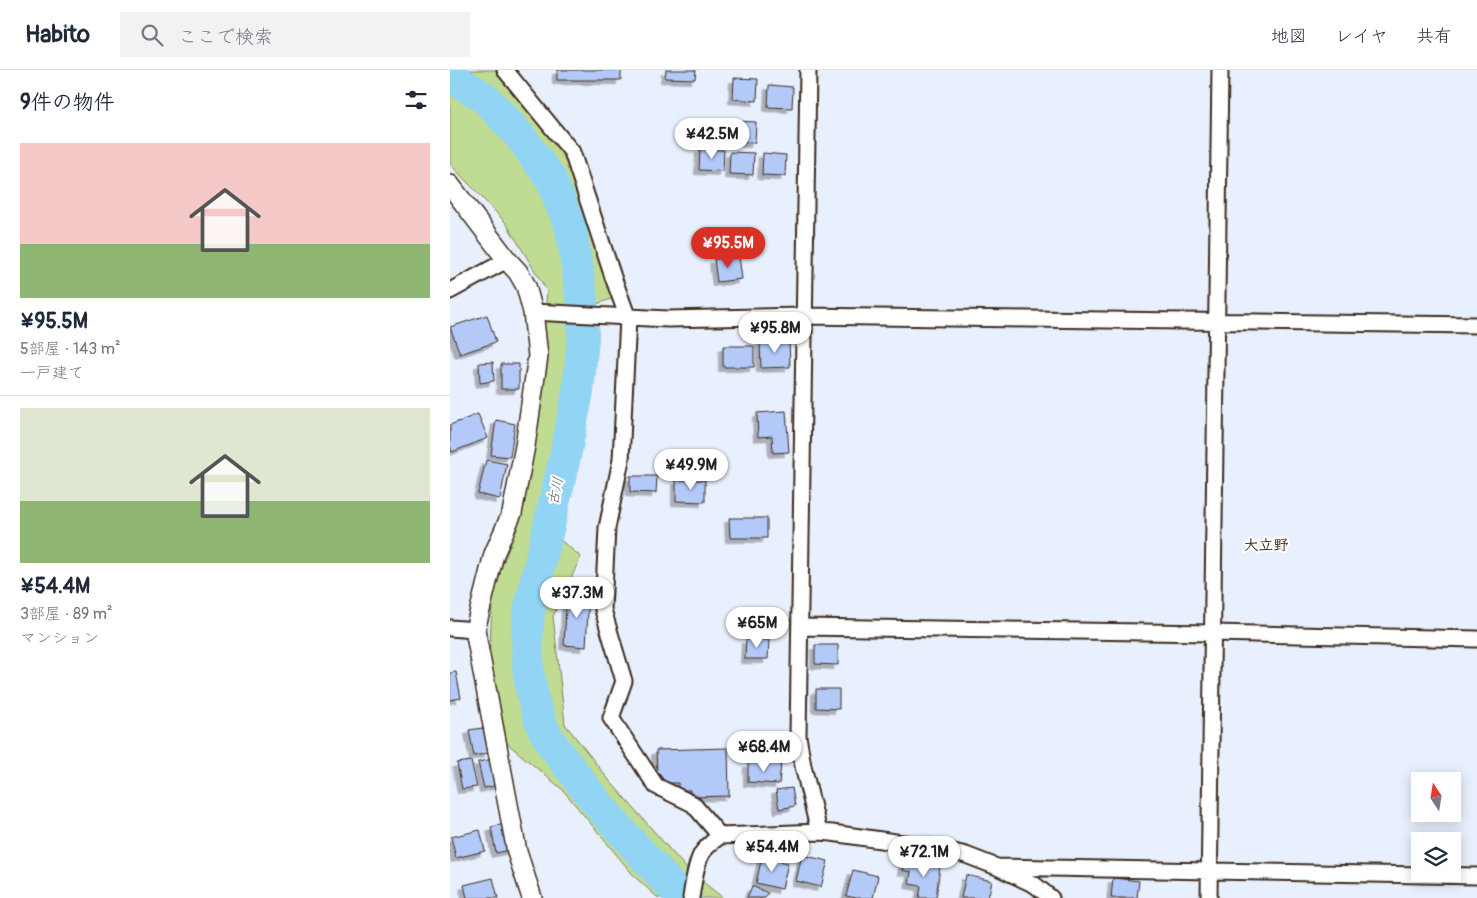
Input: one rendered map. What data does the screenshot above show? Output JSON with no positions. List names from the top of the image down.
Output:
{
  "districts": ["大立野"],
  "water": ["古川"],
  "north": "top",
  "page": {
    "header": "Habito",
    "search": "ここで検索",
    "nav": ["地図", "レイヤ", "共有"],
    "heading": "9件の物件",
    "price": [
      "¥42.5M",
      "¥95.5M",
      "¥95.8M",
      "¥49.9M",
      "¥37.3M",
      "¥65M",
      "¥68.4M",
      "¥54.4M",
      "¥72.1M"
    ],
    "list": [
      {
        "name": "¥95.5M",
        "note": "5部屋 · 143 m² · 一戸建て"
      },
      {
        "name": "¥54.4M",
        "note": "3部屋 · 89 m² · マンション"
      }
    ]
  }
}
